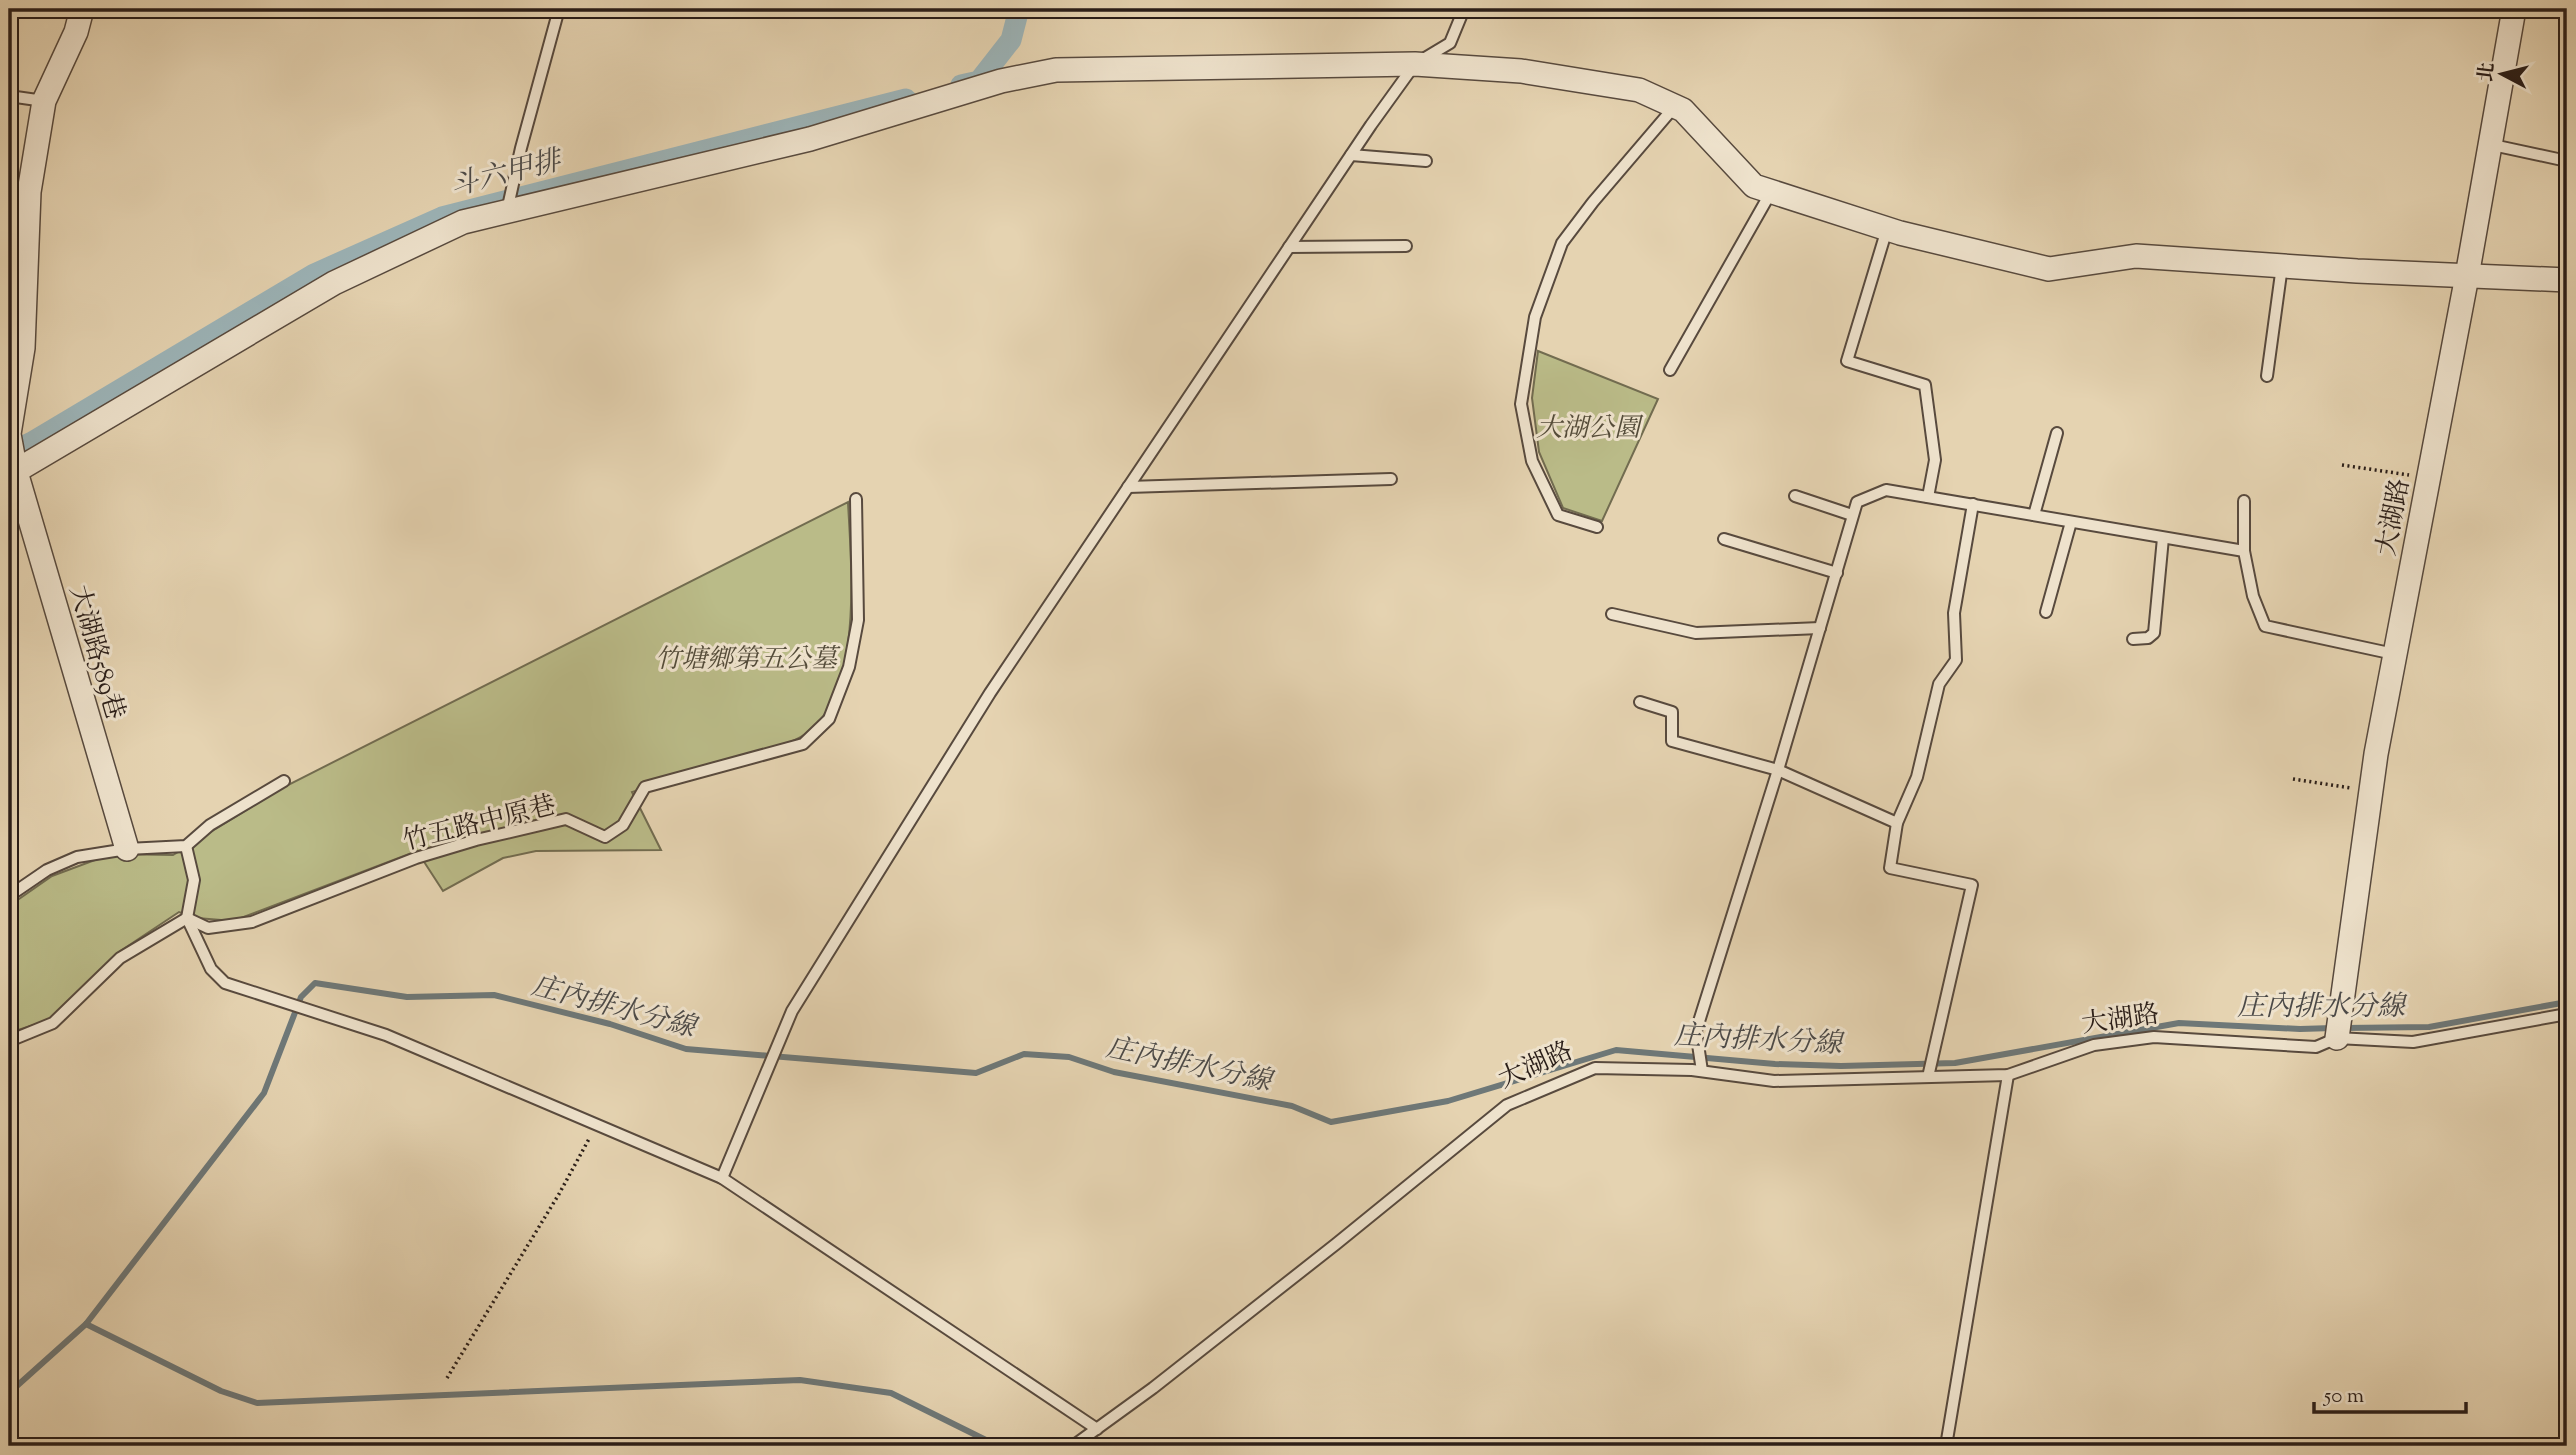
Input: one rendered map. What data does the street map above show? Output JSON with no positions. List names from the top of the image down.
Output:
{
  "streets": {
    "street": ["大湖路", "大湖路589巷"],
    "lane": ["竹五路中原巷"]
  },
  "water": ["斗六甲排", "庄內排水分線"],
  "parks": ["大湖公園", "竹塘鄉第五公墓"],
  "scale_bar": "50 m",
  "north": "left"
}
